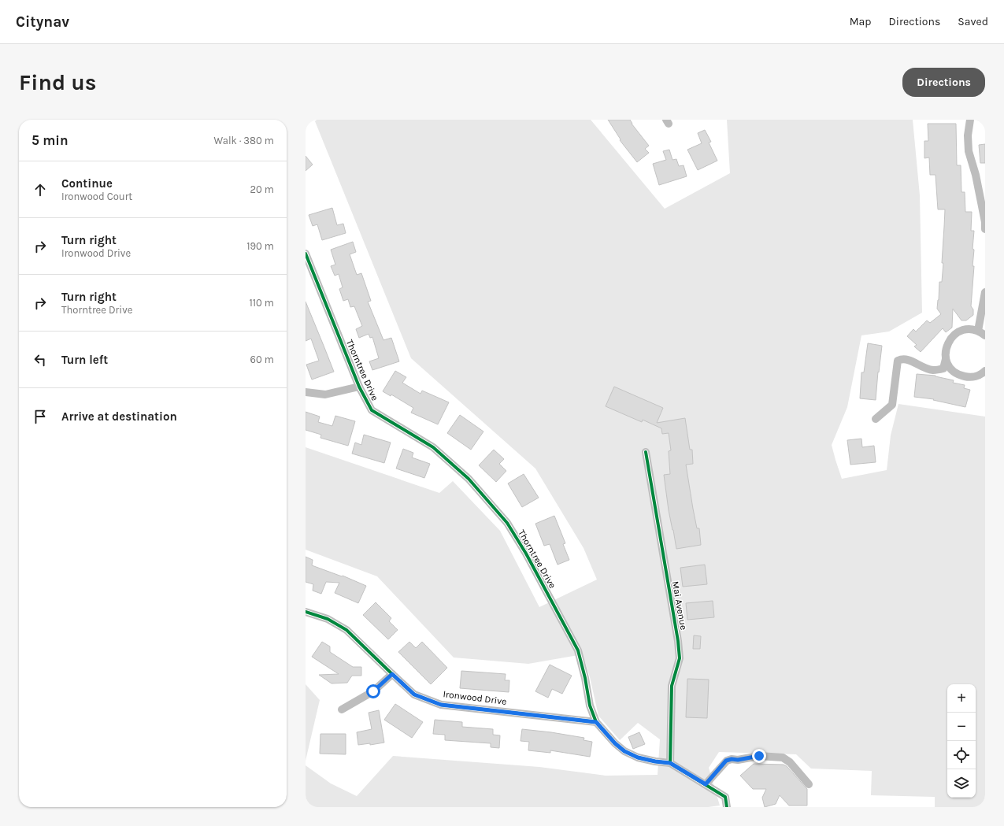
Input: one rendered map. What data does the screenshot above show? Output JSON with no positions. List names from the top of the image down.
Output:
{
  "streets": {
    "street": ["Thorntree Drive", "Mai Avenue", "Ironwood Drive"]
  },
  "crossings": [
    ["Thorntree Drive", "Mai Avenue"],
    ["Thorntree Drive", "Ironwood Drive"]
  ],
  "page": {
    "header": "Citynav",
    "nav": ["Map", "Directions", "Saved"],
    "buttons": "Directions",
    "title": "Find us",
    "heading": ["5 min", "Walk · 380 m"],
    "list": [
      ["Continue", "Ironwood Court", "20 m"],
      ["Turn right", "Ironwood Drive", "190 m"],
      ["Turn right", "Thorntree Drive", "110 m"],
      ["Turn left", "60 m"],
      "Arrive at destination"
    ],
    "map_buttons": ["+", "−"]
  }
}
